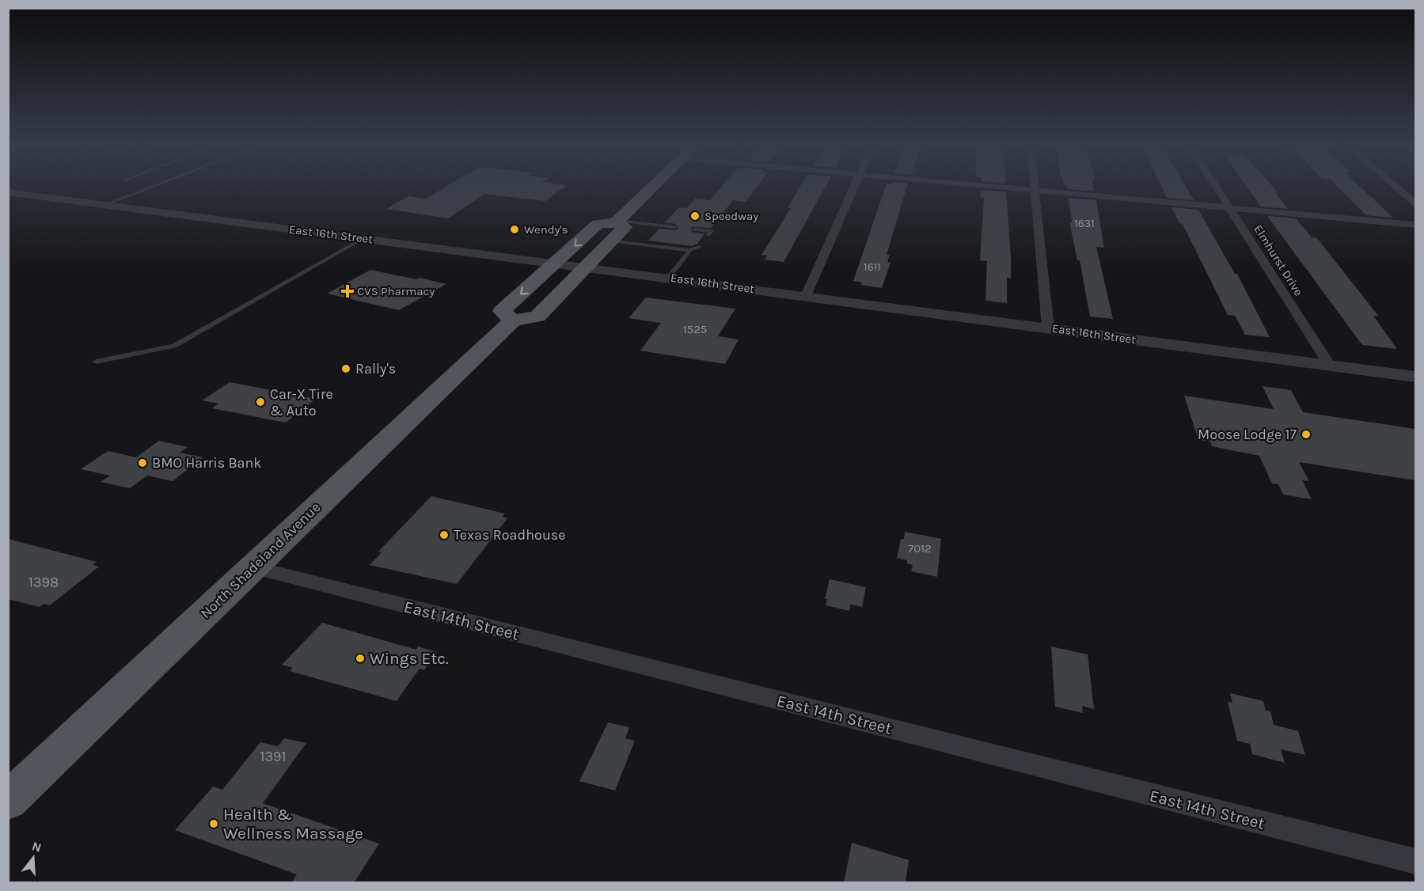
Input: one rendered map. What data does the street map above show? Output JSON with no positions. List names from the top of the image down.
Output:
{
  "streets": {
    "main road": ["North Shadeland Avenue"],
    "street": ["East 16th Street", "Elmhurst Drive", "East 14th Street"]
  },
  "crossings": [
    ["East 16th Street", "Elmhurst Drive"],
    ["North Shadeland Avenue", "East 14th Street"]
  ],
  "places": {
    "other": [
      "Speedway",
      "Wendy's",
      "Rally's",
      "Car-X Tire & Auto",
      "Moose Lodge 17",
      "BMO Harris Bank",
      "Texas Roadhouse",
      "Wings Etc.",
      "Health & Wellness Massage"
    ],
    "health": ["CVS Pharmacy"]
  },
  "house_numbers": [
    "1631",
    "1611",
    "1525",
    "7012",
    "1398",
    "1391"
  ],
  "north": "top"
}
